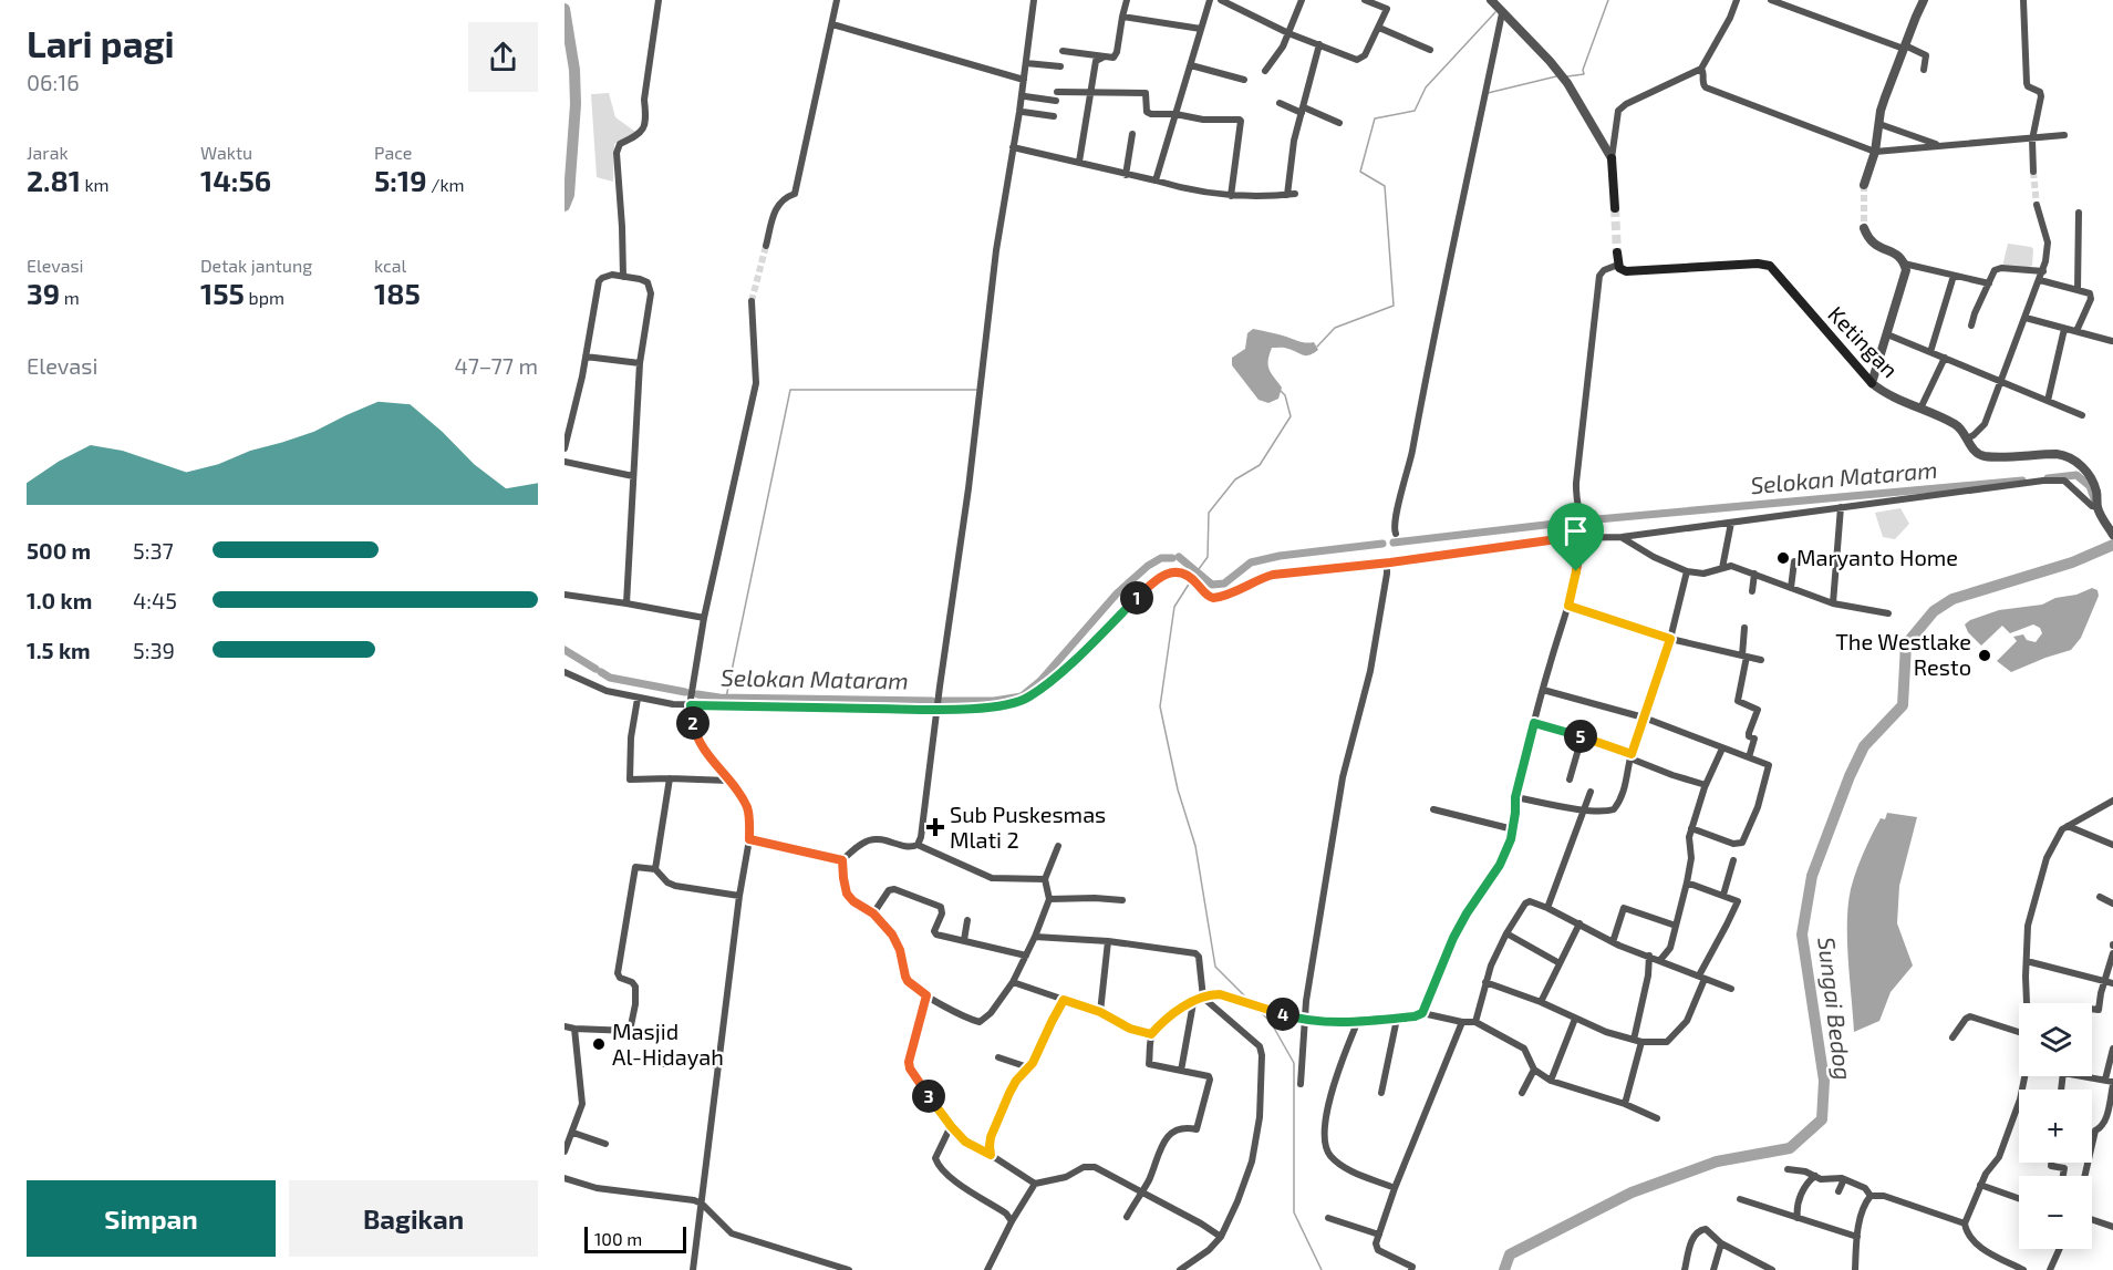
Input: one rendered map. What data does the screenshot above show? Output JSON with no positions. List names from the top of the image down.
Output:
{
  "streets": {
    "main road": ["Ketingan"]
  },
  "water": ["Selokan Mataram", "Sungai Bedog"],
  "places": {
    "other": ["Maryanto Home", "The Westlake Resto", "Masjid Al-Hidayah"],
    "health": ["Sub Puskesmas Mlati 2"]
  },
  "scale_bar": "100 m",
  "page": {
    "heading": ["Lari pagi", "06:16"],
    "stats": [
      ["Jarak", "2.81 km"],
      ["Waktu", "14:56"],
      ["Pace", "5:19 /km"],
      ["Elevasi", "39 m"],
      ["Detak jantung", "155 bpm"],
      ["kcal", "185"]
    ],
    "chart": ["Elevasi", "47–77 m"],
    "list": [
      {
        "name": "500 m",
        "note": "5:37"
      },
      {
        "name": "1.0 km",
        "note": "4:45"
      },
      {
        "name": "1.5 km",
        "note": "5:39"
      }
    ],
    "pins": [
      "1",
      "2",
      "5",
      "4",
      "3"
    ],
    "map_buttons": ["+", "−"],
    "buttons": ["Simpan", "Bagikan"],
    "scale": "100 m"
  }
}
